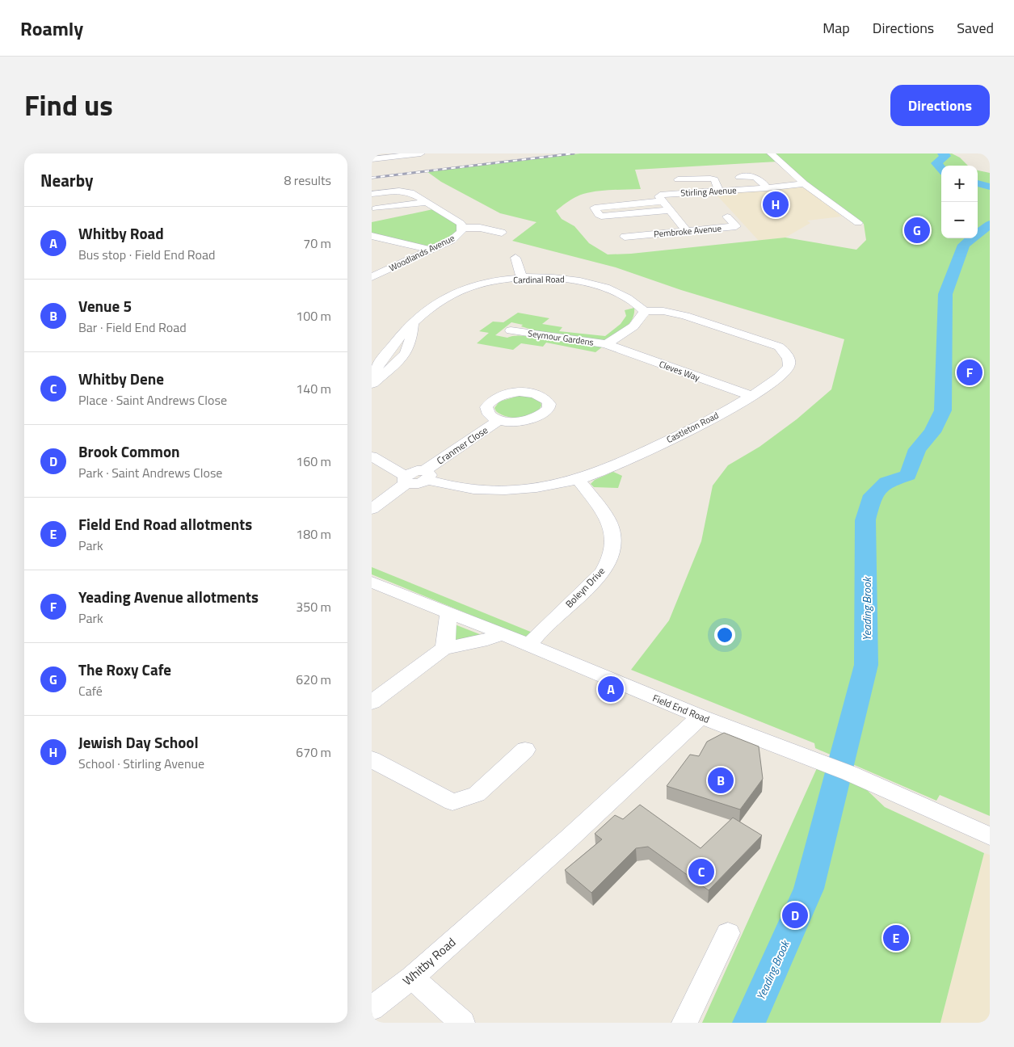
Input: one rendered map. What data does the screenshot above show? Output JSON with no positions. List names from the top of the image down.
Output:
{
  "streets": {
    "street": [
      "Stirling Avenue",
      "Pembroke Avenue",
      "Woodlands Avenue",
      "Cardinal Road",
      "Seymour Gardens",
      "Cleves Way",
      "Castleton Road",
      "Cranmer Close",
      "Boleyn Drive",
      "Field End Road",
      "Whitby Road"
    ]
  },
  "crossings": [
    ["Cardinal Road", "Seymour Gardens"],
    ["Cardinal Road", "Castleton Road"],
    ["Seymour Gardens", "Cleves Way"],
    ["Seymour Gardens", "Castleton Road"],
    ["Cleves Way", "Castleton Road"],
    ["Castleton Road", "Cranmer Close"],
    ["Castleton Road", "Boleyn Drive"],
    ["Boleyn Drive", "Field End Road"],
    ["Field End Road", "Whitby Road"]
  ],
  "water": ["Yeading Brook"],
  "page": {
    "header": "Roamly",
    "nav": ["Map", "Directions", "Saved"],
    "title": "Find us",
    "buttons": "Directions",
    "heading": ["Nearby", "8 results"],
    "map_buttons": ["+", "−"],
    "pins": [
      "H",
      "G",
      "F",
      "A",
      "B",
      "C",
      "D",
      "E"
    ],
    "list": [
      {
        "mark": "A",
        "name": "Whitby Road",
        "note": "Bus stop · Field End Road",
        "value": "70 m"
      },
      {
        "mark": "B",
        "name": "Venue 5",
        "note": "Bar · Field End Road",
        "value": "100 m"
      },
      {
        "mark": "C",
        "name": "Whitby Dene",
        "note": "Place · Saint Andrews Close",
        "value": "140 m"
      },
      {
        "mark": "D",
        "name": "Brook Common",
        "note": "Park · Saint Andrews Close",
        "value": "160 m"
      },
      {
        "mark": "E",
        "name": "Field End Road allotments",
        "note": "Park",
        "value": "180 m"
      },
      {
        "mark": "F",
        "name": "Yeading Avenue allotments",
        "note": "Park",
        "value": "350 m"
      },
      {
        "mark": "G",
        "name": "The Roxy Cafe",
        "note": "Café",
        "value": "620 m"
      },
      {
        "mark": "H",
        "name": "Jewish Day School",
        "note": "School · Stirling Avenue",
        "value": "670 m"
      }
    ]
  }
}
